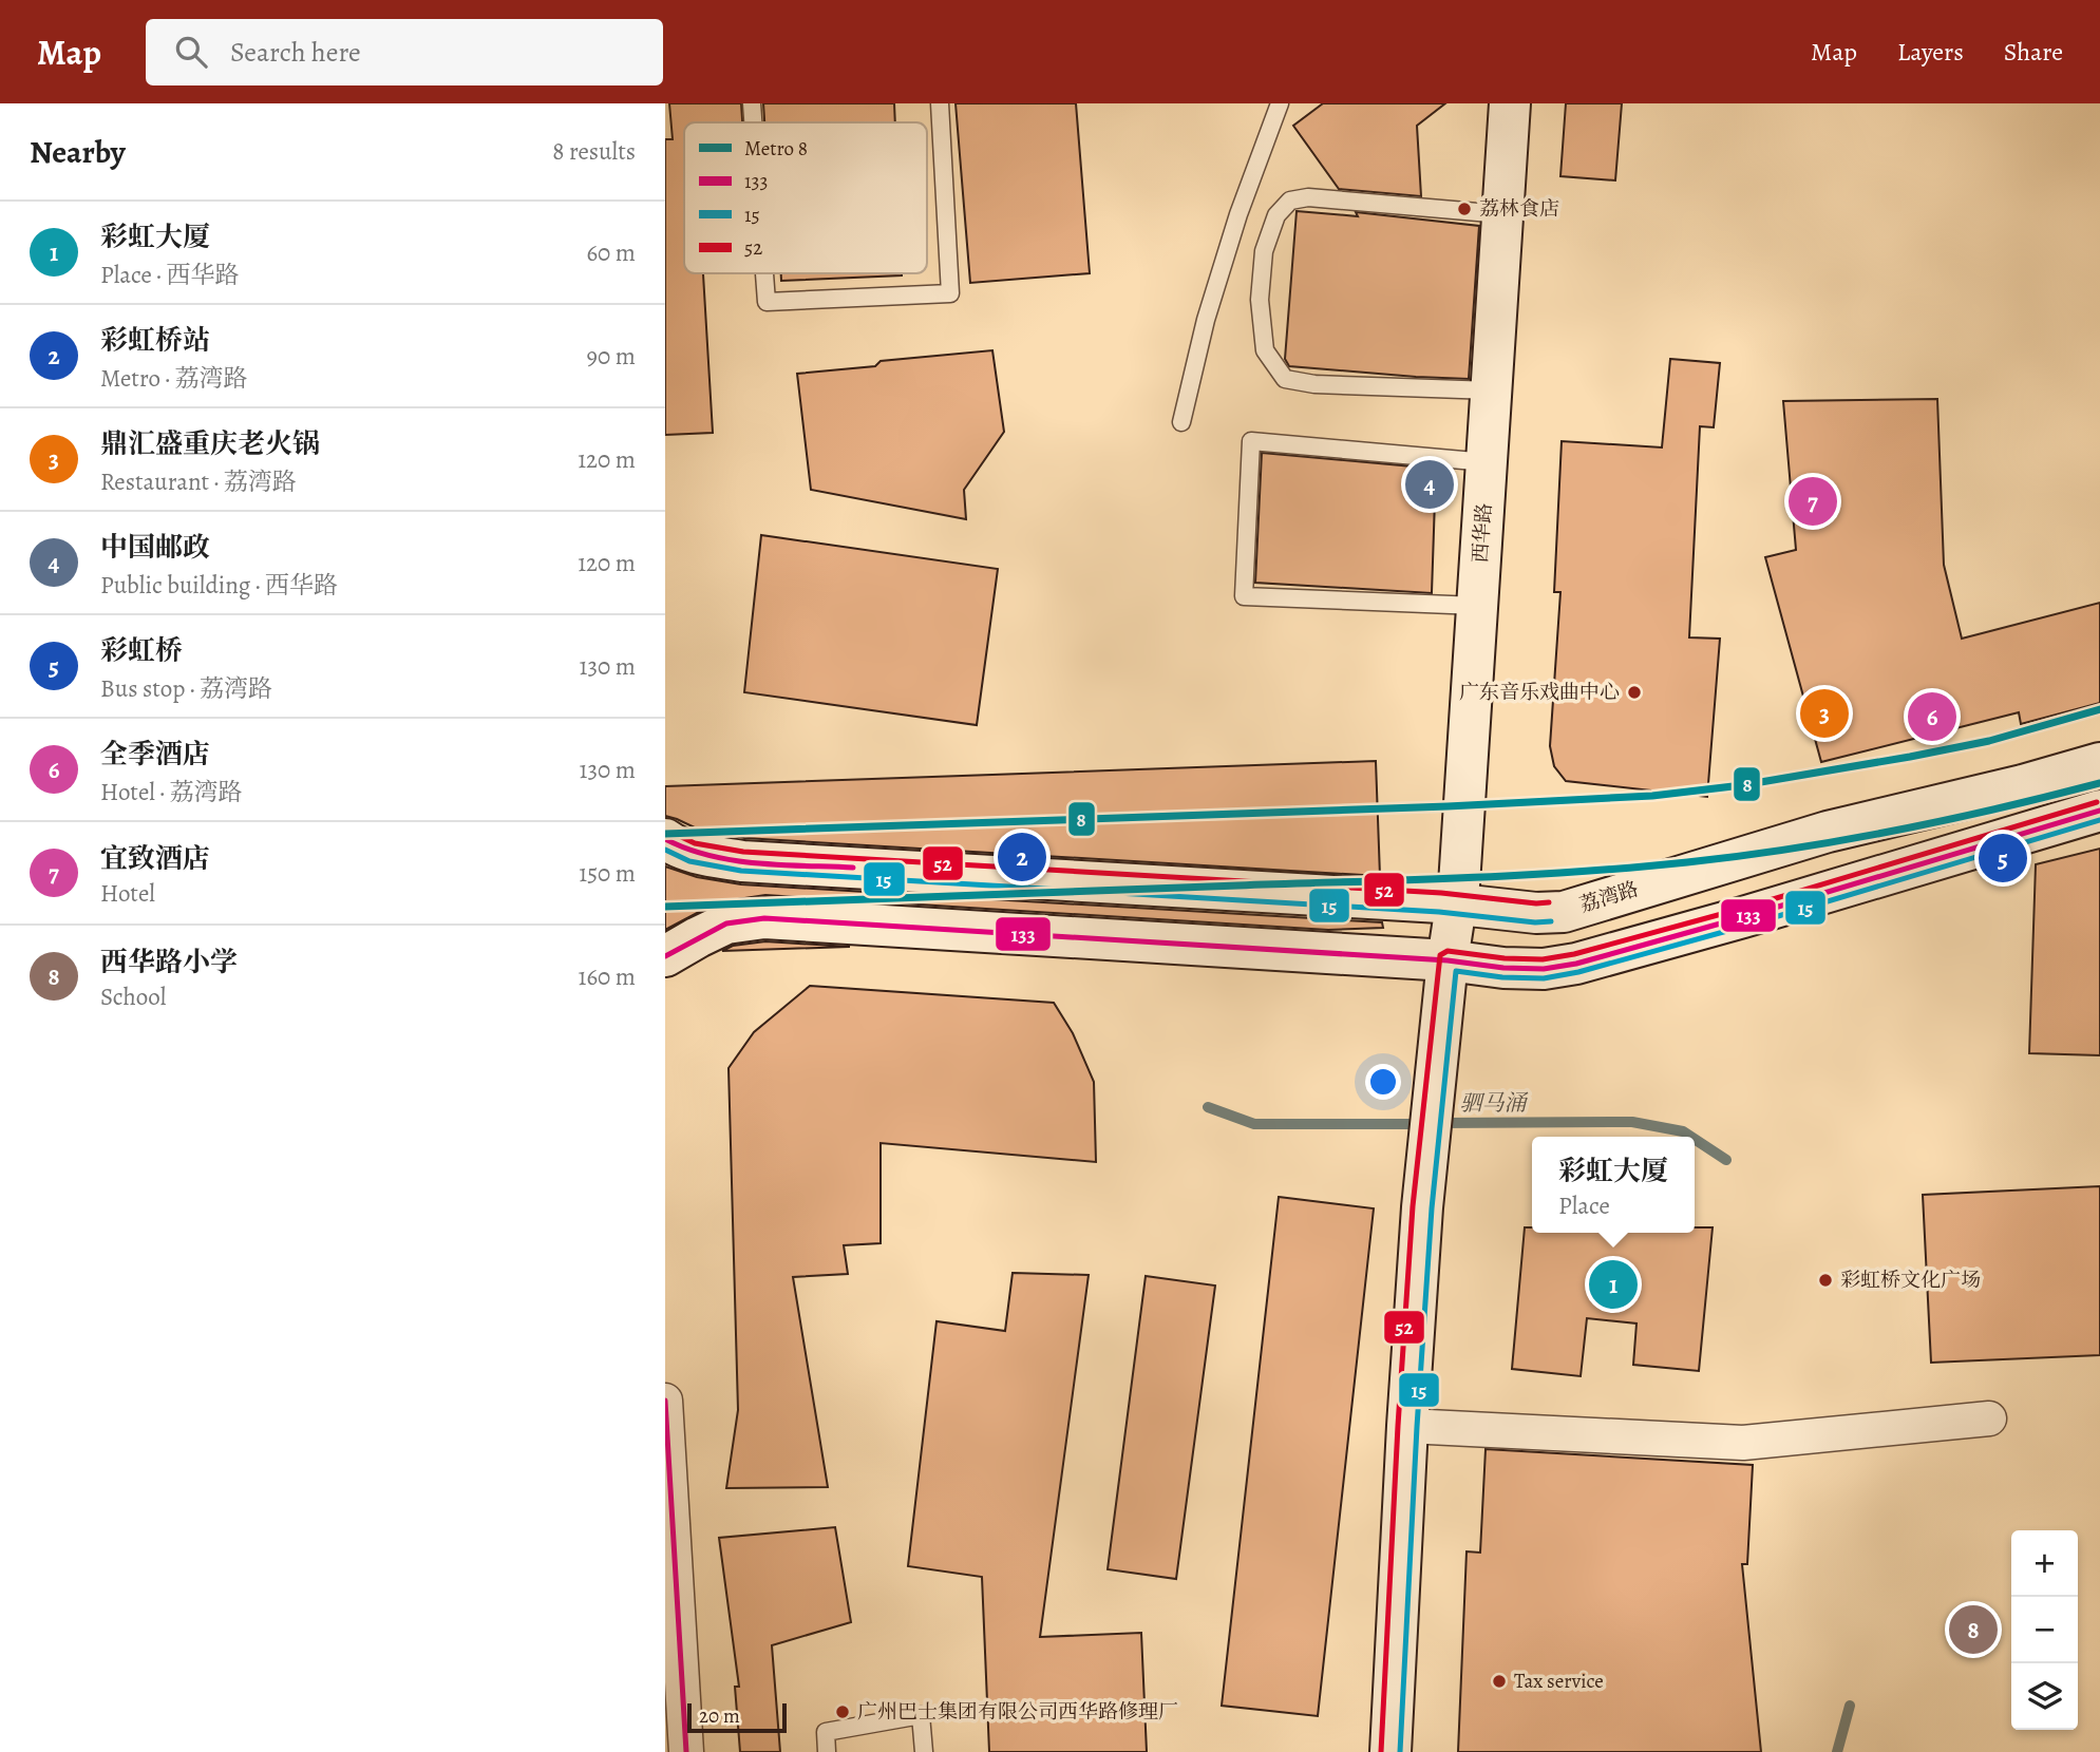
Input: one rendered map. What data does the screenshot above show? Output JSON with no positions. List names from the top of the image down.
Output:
{
  "streets": {
    "main road": ["西华路", "荔湾路"]
  },
  "crossings": [
    ["西华路", "荔湾路"]
  ],
  "water": ["驷马涌"],
  "places": [
    "荔林食店",
    "广东音乐戏曲中心",
    "彩虹桥文化广场",
    "Tax service",
    "广州巴士集团有限公司西华路修理厂"
  ],
  "lines": [
    "metro line 8",
    "transit line 52",
    "transit line 133",
    "transit line 15"
  ],
  "legend": [
    "Metro 8",
    "133",
    "15",
    "52"
  ],
  "scale_bar": "20 m",
  "page": {
    "header": "Map",
    "search": "Search here",
    "nav": ["Map", "Layers", "Share"],
    "heading": ["Nearby", "8 results"],
    "list": [
      {
        "mark": "1",
        "name": "彩虹大厦",
        "note": "Place · 西华路",
        "value": "60 m"
      },
      {
        "mark": "2",
        "name": "彩虹桥站",
        "note": "Metro · 荔湾路",
        "value": "90 m"
      },
      {
        "mark": "3",
        "name": "鼎汇盛重庆老火锅",
        "note": "Restaurant · 荔湾路",
        "value": "120 m"
      },
      {
        "mark": "4",
        "name": "中国邮政",
        "note": "Public building · 西华路",
        "value": "120 m"
      },
      {
        "mark": "5",
        "name": "彩虹桥",
        "note": "Bus stop · 荔湾路",
        "value": "130 m"
      },
      {
        "mark": "6",
        "name": "全季酒店",
        "note": "Hotel · 荔湾路",
        "value": "130 m"
      },
      {
        "mark": "7",
        "name": "宜致酒店",
        "note": "Hotel",
        "value": "150 m"
      },
      {
        "mark": "8",
        "name": "西华路小学",
        "note": "School",
        "value": "160 m"
      }
    ],
    "pins": [
      "4",
      "7",
      "3",
      "6",
      "2",
      "5",
      "1",
      "8"
    ],
    "popup": ["彩虹大厦", "Place"],
    "map_buttons": ["+", "−"],
    "scale": "20 m"
  }
}
